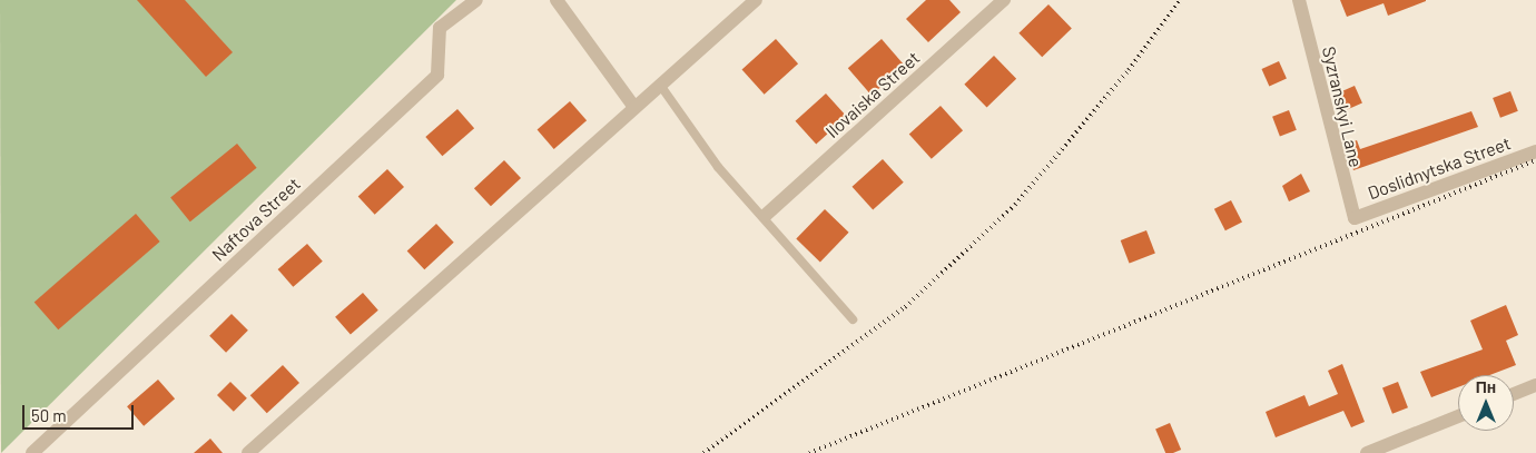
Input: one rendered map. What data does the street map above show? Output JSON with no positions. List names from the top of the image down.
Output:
{
  "streets": {
    "street": [
      "Ilovaiska Street",
      "Syzranskyi Lane",
      "Doslidnytska Street",
      "Naftova Street"
    ]
  },
  "crossings": [
    ["Syzranskyi Lane", "Doslidnytska Street"]
  ],
  "scale_bar": "50 m",
  "north": "top"
}
